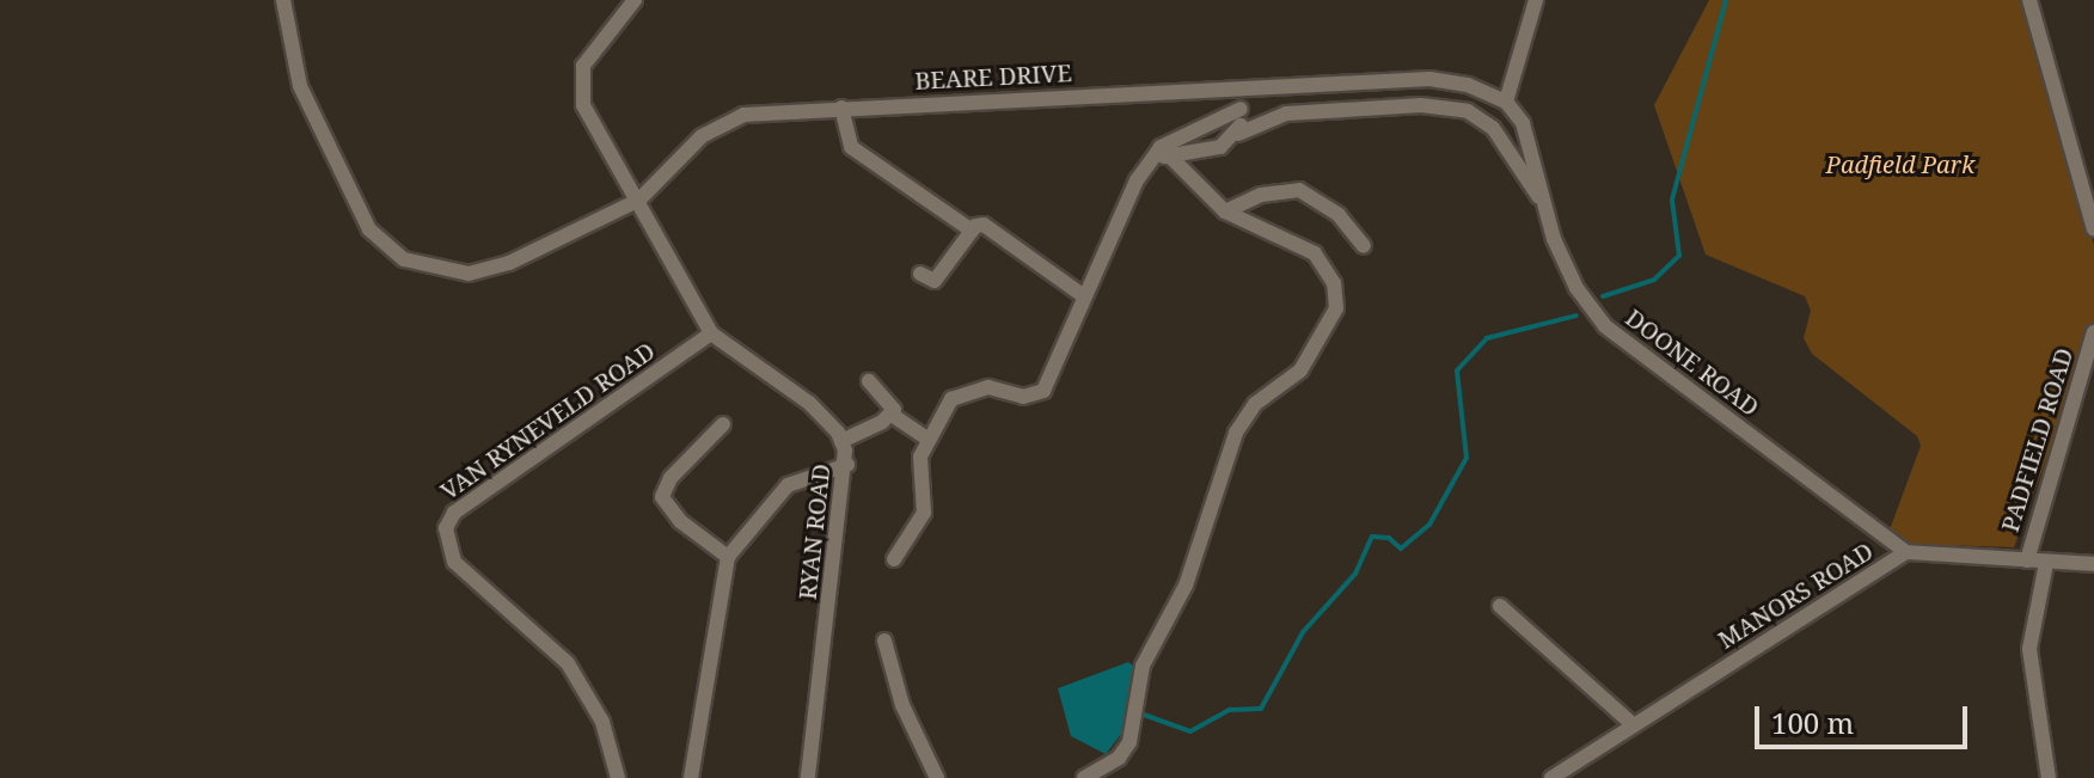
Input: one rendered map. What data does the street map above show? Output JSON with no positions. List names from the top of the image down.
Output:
{
  "streets": {
    "street": [
      "BEARE DRIVE",
      "DOONE ROAD",
      "VAN RYNEVELD ROAD",
      "PADFIELD ROAD",
      "RYAN ROAD",
      "MANORS ROAD"
    ]
  },
  "crossings": [
    ["BEARE DRIVE", "DOONE ROAD"],
    ["BEARE DRIVE", "RYAN ROAD"],
    ["DOONE ROAD", "MANORS ROAD"],
    ["VAN RYNEVELD ROAD", "RYAN ROAD"],
    ["PADFIELD ROAD", "MANORS ROAD"]
  ],
  "parks": ["Padfield Park"],
  "scale_bar": "100 m"
}
